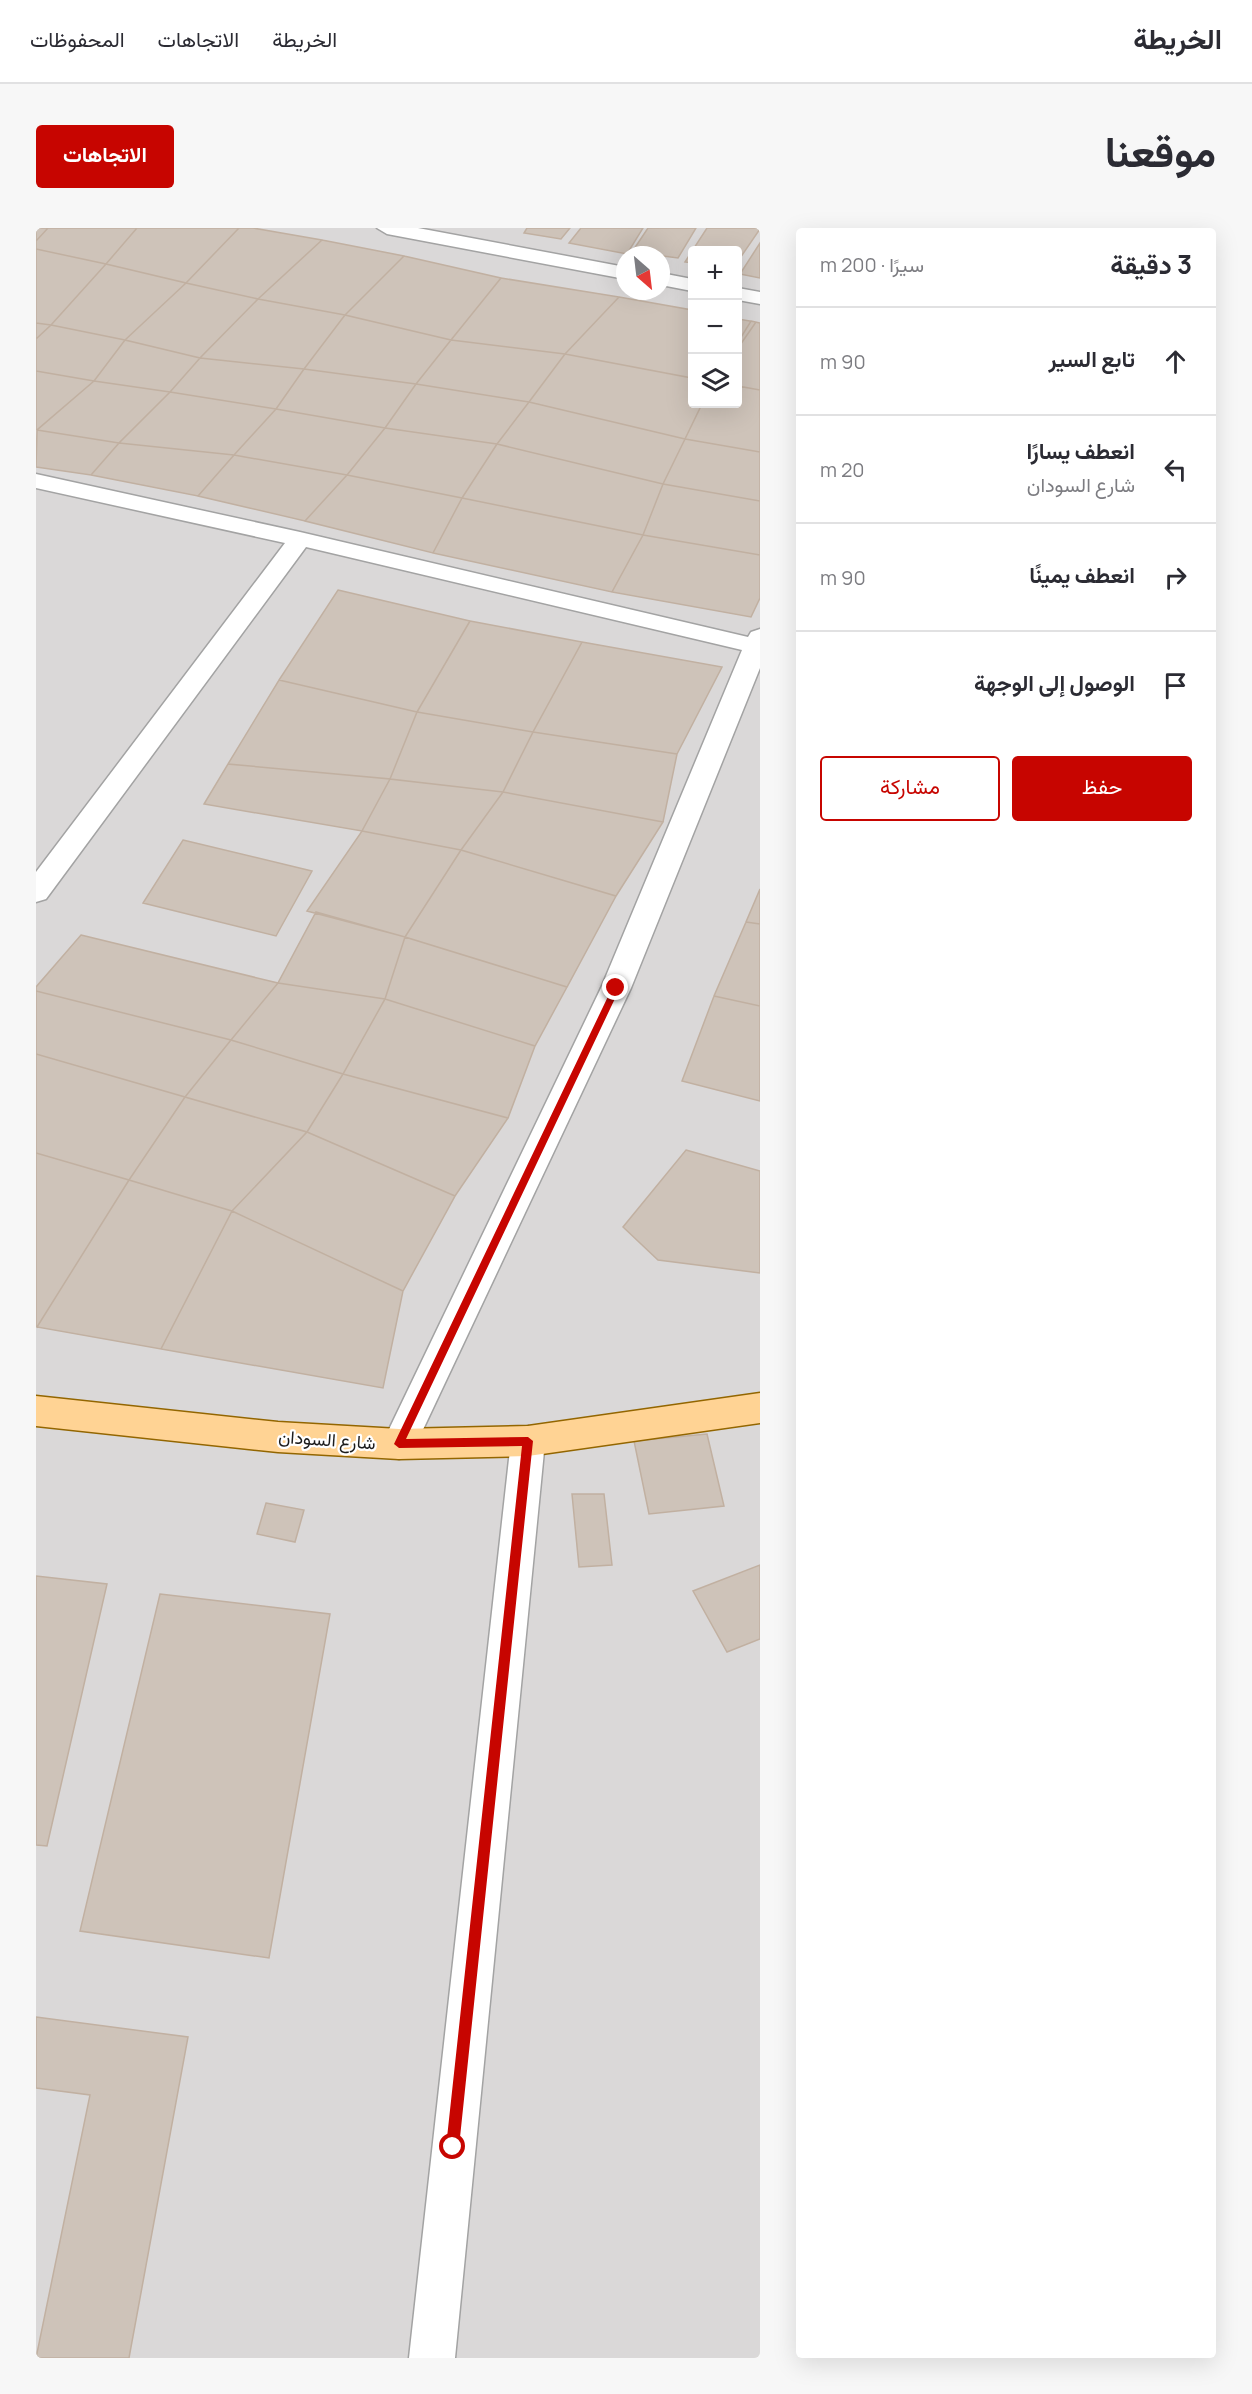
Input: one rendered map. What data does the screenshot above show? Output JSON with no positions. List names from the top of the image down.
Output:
{
  "streets": {
    "main road": ["شارع السودان"]
  },
  "north": "bottom right",
  "page": {
    "header": "الخريطة",
    "nav": ["الخريطة", "الاتجاهات", "المحفوظات"],
    "title": "موقعنا",
    "buttons": [
      "الاتجاهات",
      ["حفظ", "مشاركة"]
    ],
    "heading": ["3 دقيقة", "سيرًا · 200 m"],
    "map_buttons": ["+", "−"],
    "list": [
      ["تابع السير", "90 m"],
      ["انعطف يسارًا", "شارع السودان", "20 m"],
      ["انعطف يمينًا", "90 m"],
      "الوصول إلى الوجهة"
    ]
  }
}
